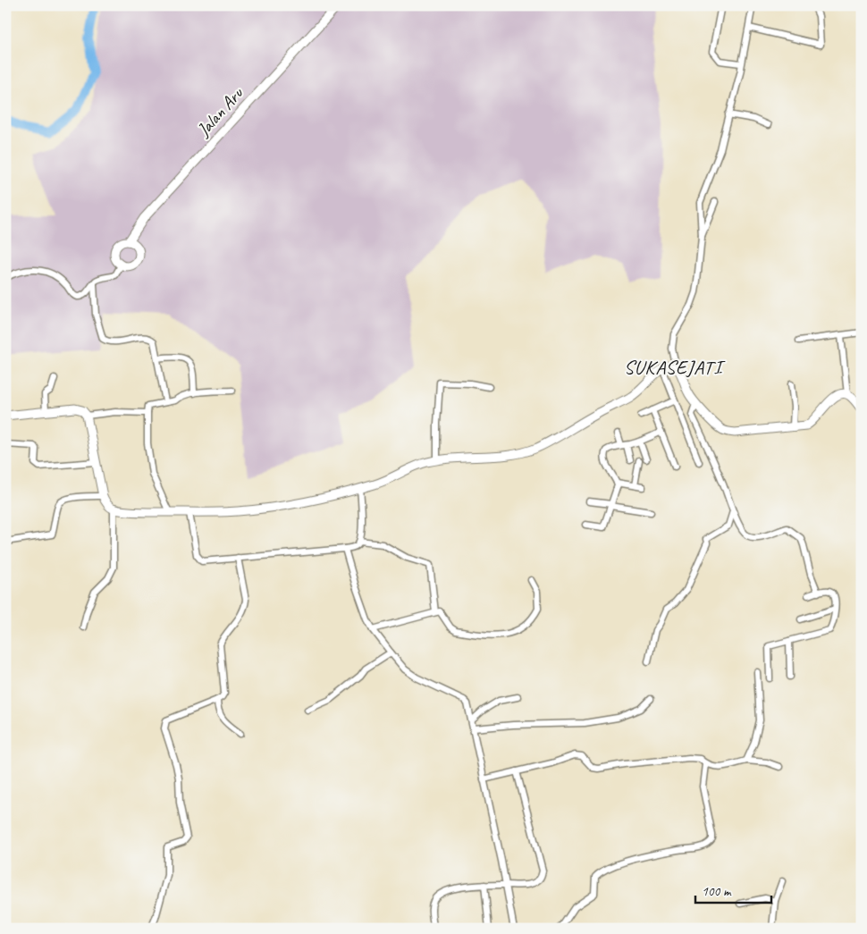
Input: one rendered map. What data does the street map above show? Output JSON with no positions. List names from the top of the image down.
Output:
{
  "streets": {
    "street": ["Jalan Aru"]
  },
  "districts": ["SUKASEJATI"],
  "scale_bar": "100 m"
}
